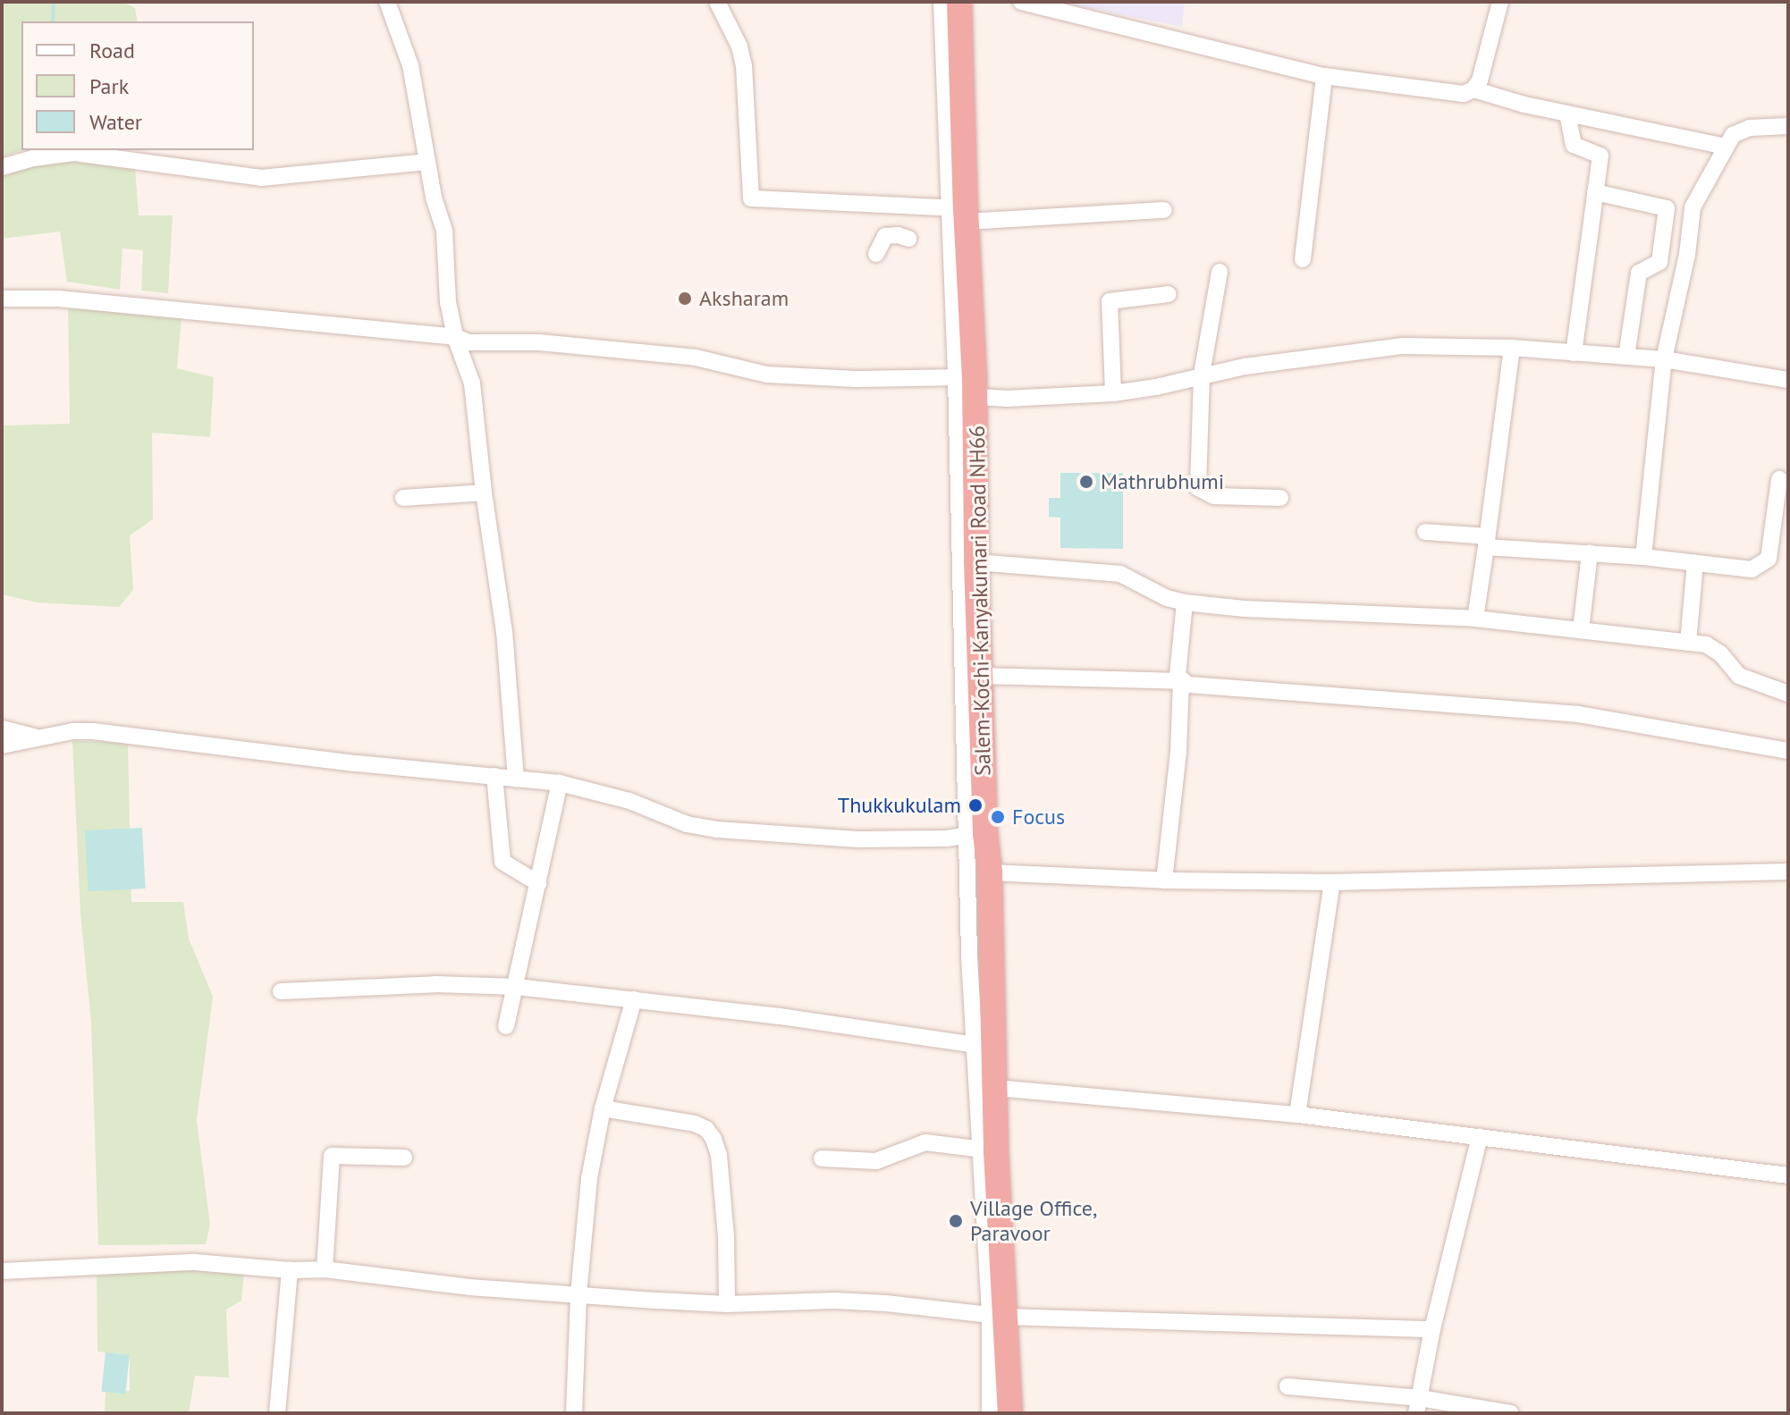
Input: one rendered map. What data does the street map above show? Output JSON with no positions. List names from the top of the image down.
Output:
{
  "streets": {
    "highway": ["Salem-Kochi-Kanyakumari Road NH66"]
  },
  "places": [
    "Aksharam",
    "Mathrubhumi",
    "Thukkukulam",
    "Focus",
    "Village Office, Paravoor"
  ],
  "legend": ["Road", "Park", "Water"]
}
